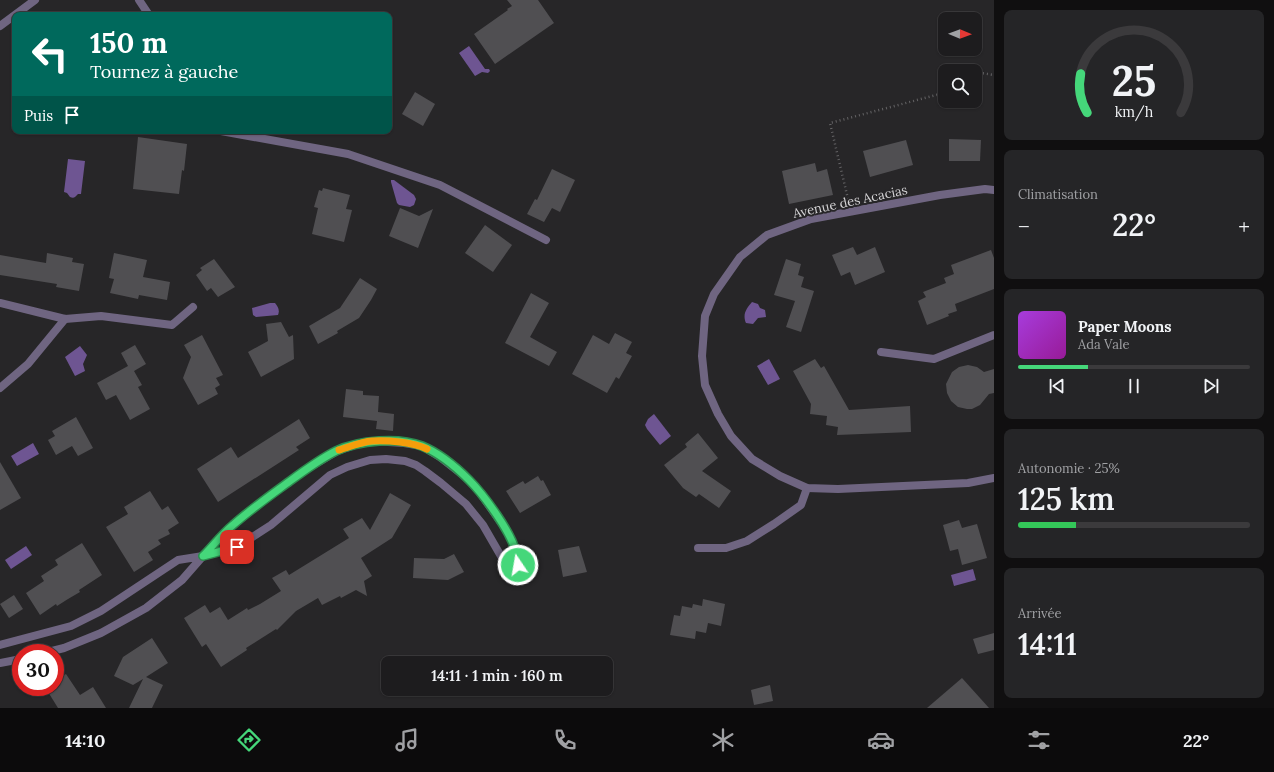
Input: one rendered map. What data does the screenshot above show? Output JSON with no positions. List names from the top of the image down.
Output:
{
  "streets": {
    "street": ["Avenue des Acacias"]
  },
  "north": "right",
  "page": {
    "turn": ["150 m", "Tournez à gauche"],
    "then": "Puis",
    "tile": [
      "Climatisation",
      ["Autonomie · 25%", "125 km"],
      ["Arrivée", "14:11"]
    ],
    "heat": ["−", "22°", "+"],
    "song": ["Paper Moons", "Ada Vale"],
    "limit": "30",
    "trip": "14:11 · 1 min · 160 m",
    "tabs": ["14:10", "22°"],
    "gauge": ["25", "km/h"]
  }
}
